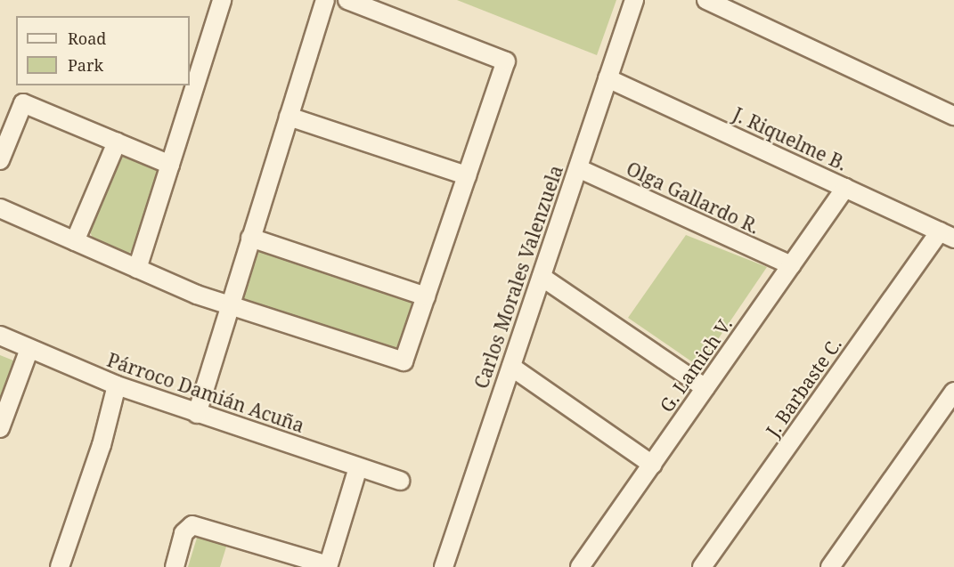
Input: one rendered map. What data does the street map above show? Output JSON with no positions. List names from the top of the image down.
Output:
{
  "streets": {
    "street": [
      "J. Riquelme B.",
      "Olga Gallardo R.",
      "Carlos Morales Valenzuela",
      "G. Lamich V.",
      "J. Barbaste C.",
      "Párroco Damián Acuña"
    ]
  },
  "crossings": [
    ["J. Riquelme B.", "Carlos Morales Valenzuela"],
    ["J. Riquelme B.", "G. Lamich V."],
    ["J. Riquelme B.", "J. Barbaste C."],
    ["Olga Gallardo R.", "Carlos Morales Valenzuela"],
    ["Olga Gallardo R.", "G. Lamich V."]
  ],
  "legend": ["Road", "Park"]
}
